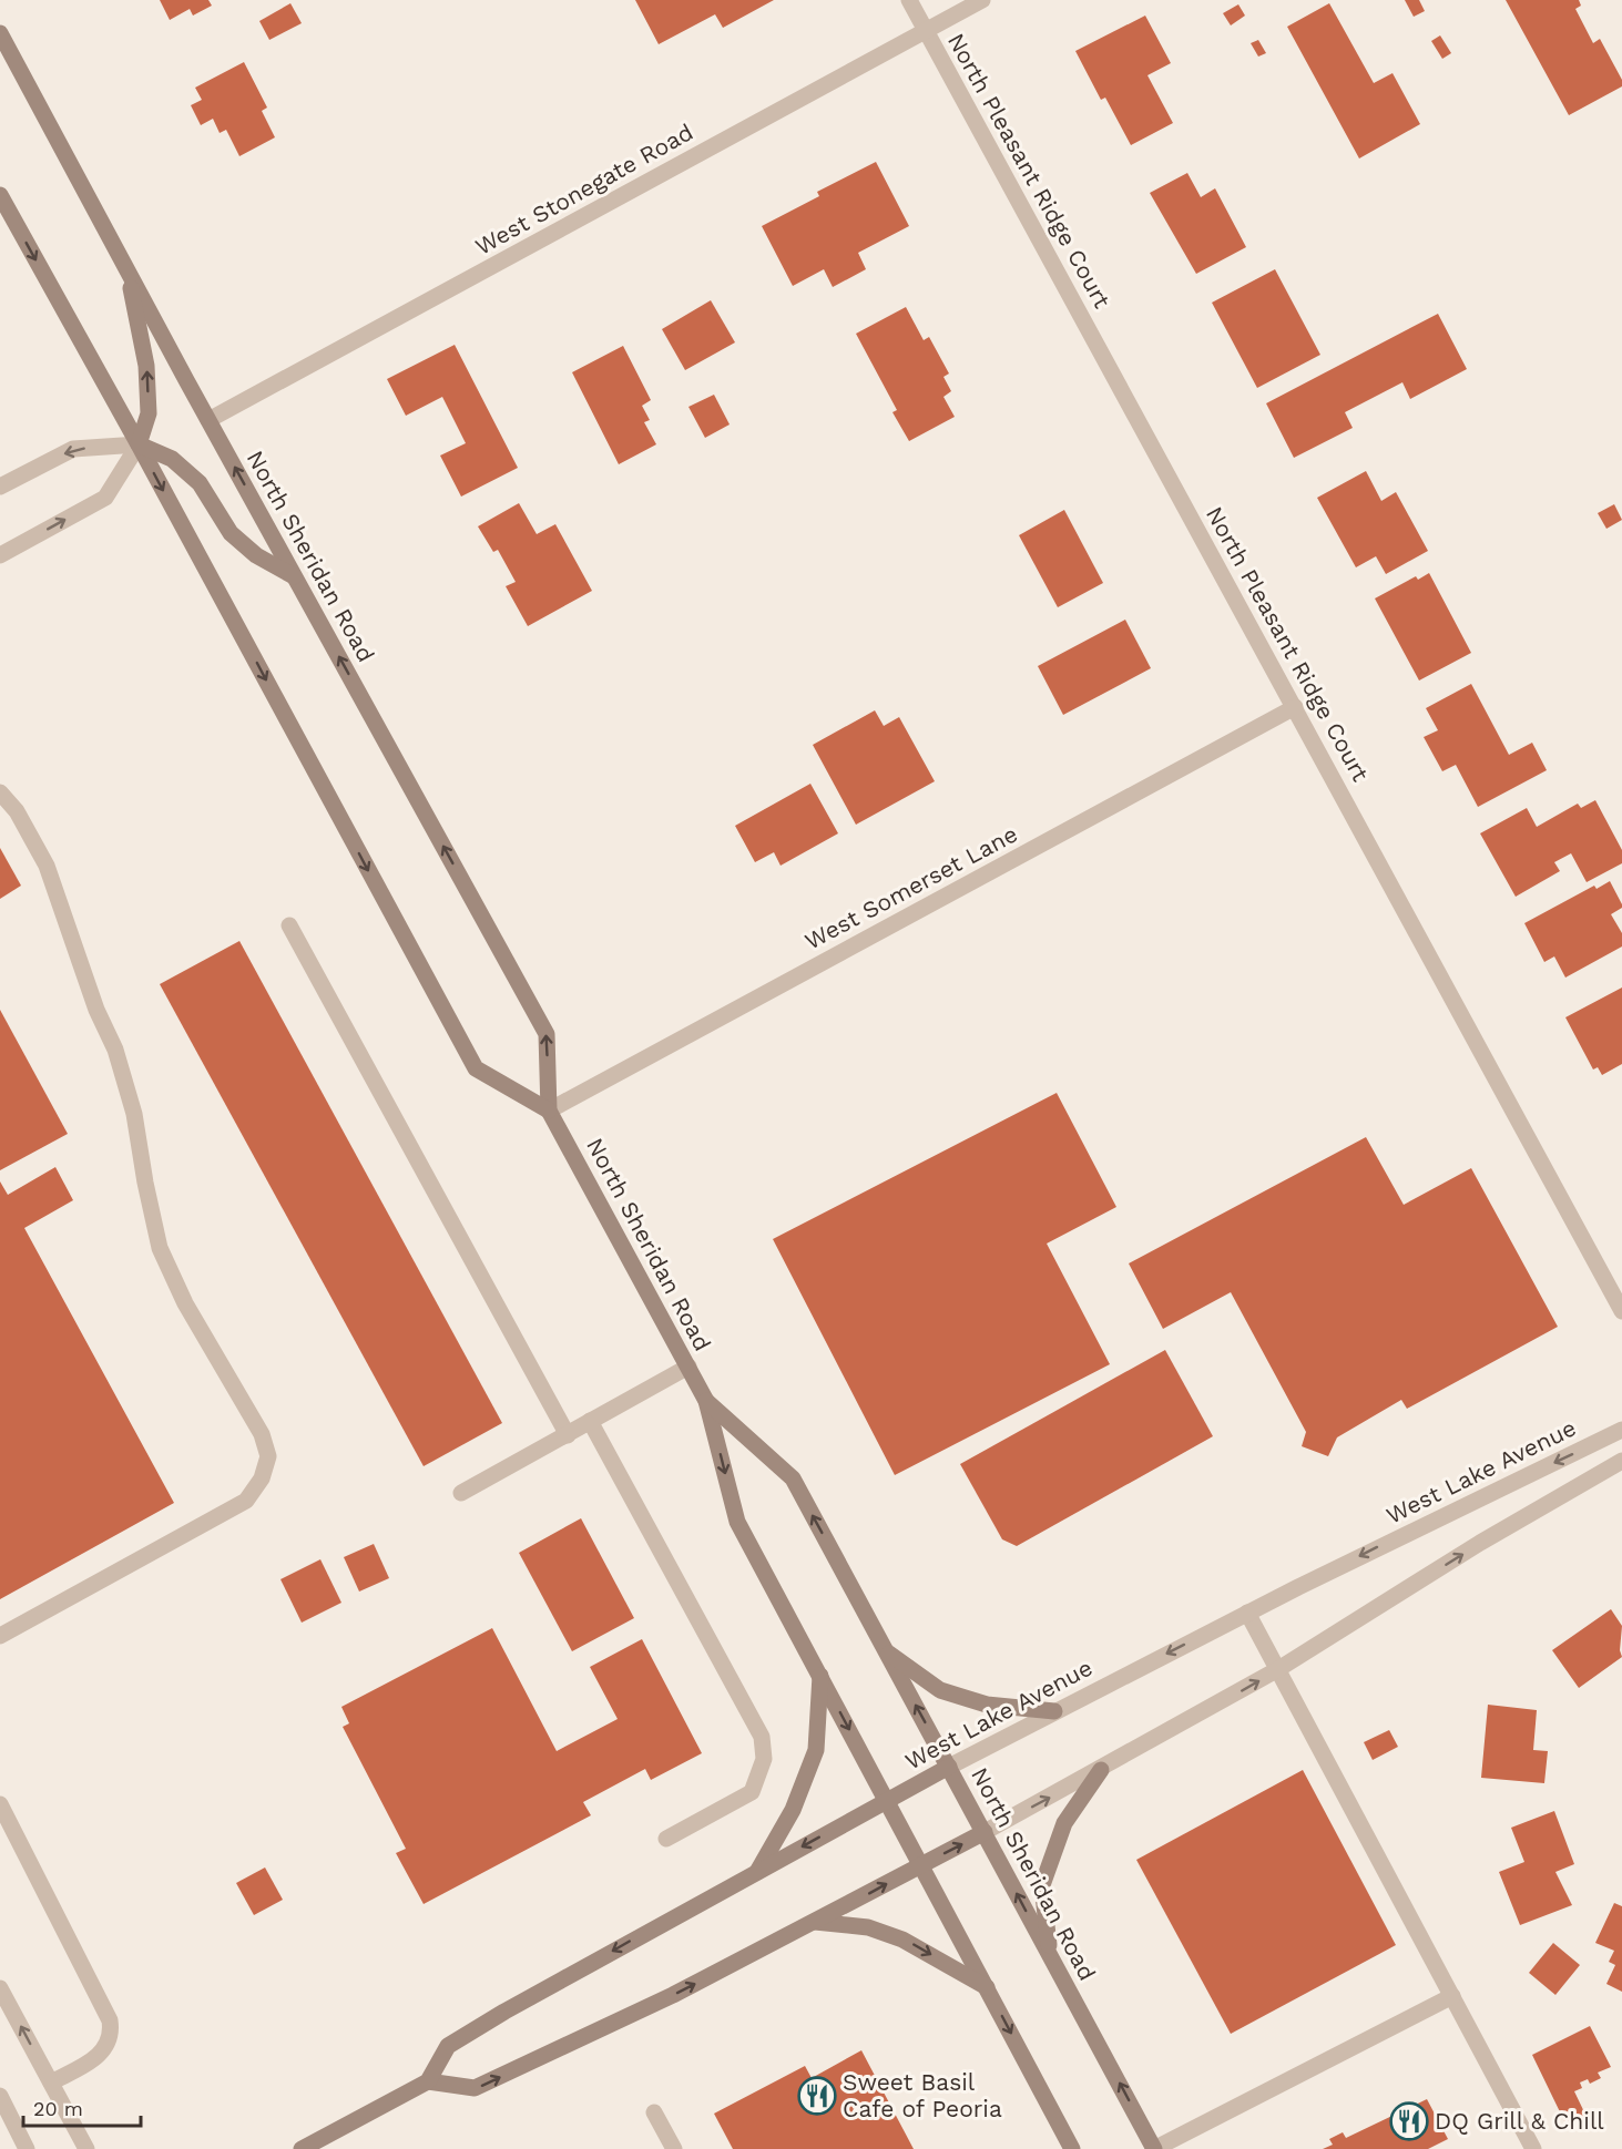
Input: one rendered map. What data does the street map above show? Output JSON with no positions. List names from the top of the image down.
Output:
{
  "streets": {
    "main road": ["North Sheridan Road", "West Lake Avenue"],
    "street": ["North Pleasant Ridge Court", "West Stonegate Road", "West Somerset Lane"]
  },
  "crossings": [
    ["North Pleasant Ridge Court", "West Stonegate Road"],
    ["North Pleasant Ridge Court", "West Somerset Lane"],
    ["West Stonegate Road", "North Sheridan Road"],
    ["North Sheridan Road", "West Somerset Lane"],
    ["North Sheridan Road", "West Lake Avenue"]
  ],
  "places": {
    "restaurant": ["Sweet Basil Cafe of Peoria", "DQ Grill & Chill"]
  },
  "scale_bar": "20 m"
}
